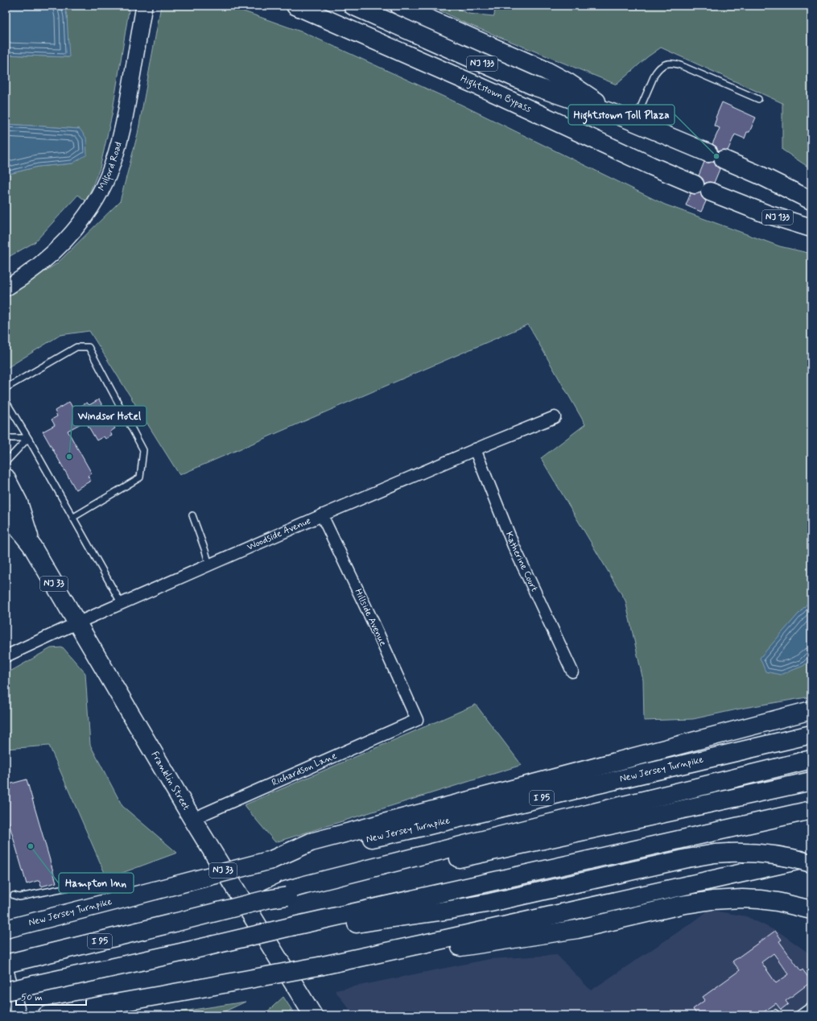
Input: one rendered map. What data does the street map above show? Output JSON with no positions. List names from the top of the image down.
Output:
{
  "streets": {
    "main road": [
      "NJ 133",
      "Hightstown Bypass",
      "NJ 33",
      "New Jersey Turnpike",
      "Franklin Street",
      "I 95"
    ],
    "street": [
      "Milford Road",
      "Woodside Avenue",
      "Katherine Court",
      "Hillside Avenue",
      "Richardson Lane"
    ]
  },
  "crossings": [
    ["Woodside Avenue", "Katherine Court"],
    ["Woodside Avenue", "Hillside Avenue"],
    ["Woodside Avenue", "Franklin Street"],
    ["NJ 33", "Franklin Street"],
    ["Hillside Avenue", "Richardson Lane"],
    ["Richardson Lane", "Franklin Street"]
  ],
  "places": ["Hightstown Toll Plaza", "Windsor Hotel", "Hampton Inn"],
  "scale_bar": "50 m"
}
